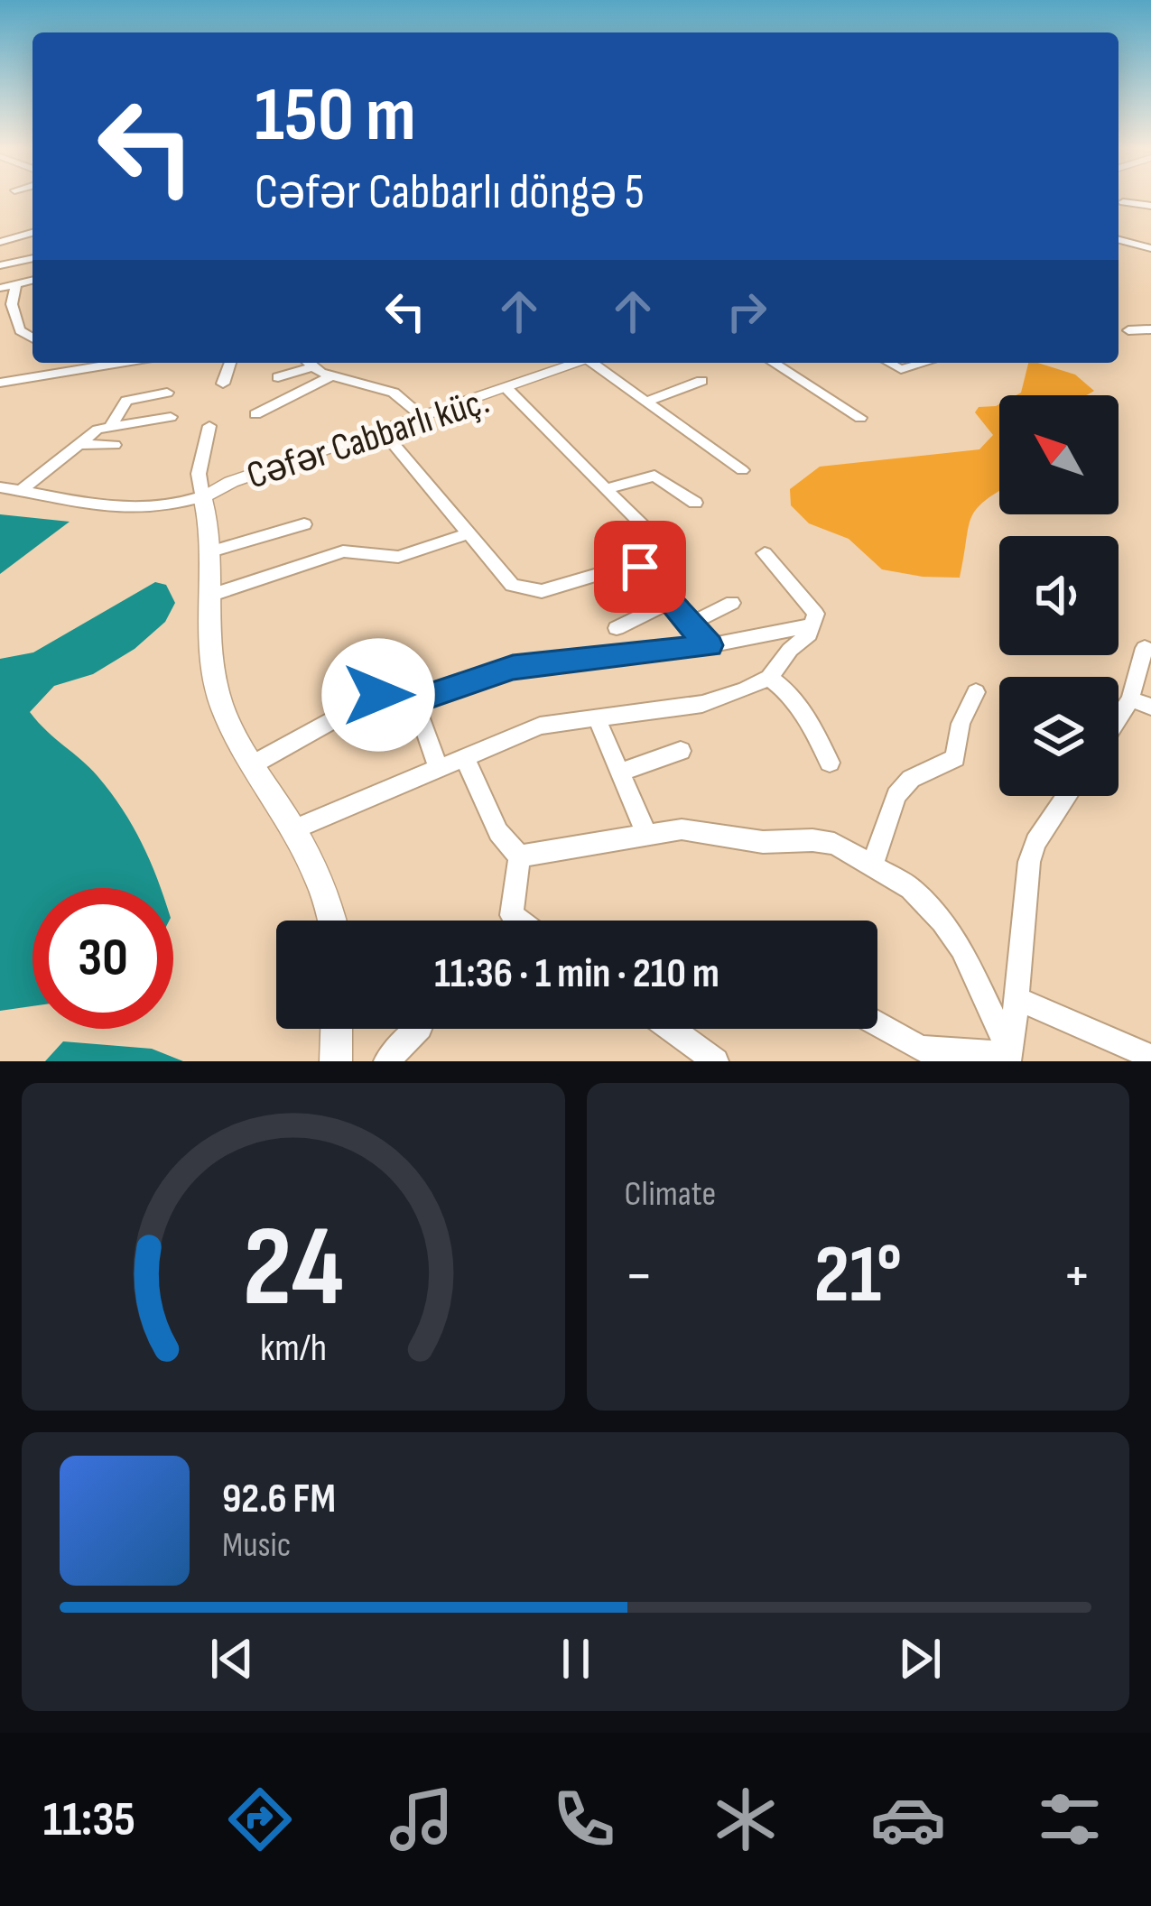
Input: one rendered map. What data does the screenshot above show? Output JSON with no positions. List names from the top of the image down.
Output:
{
  "streets": {
    "street": ["Cəfər Cabbarlı küç."]
  },
  "north": "top left",
  "page": {
    "turn": ["150 m", "Cəfər Cabbarlı döngə 5"],
    "limit": "30",
    "trip": "11:36 · 1 min · 210 m",
    "tile": "Climate",
    "heat": ["−", "21°", "+"],
    "song": ["92.6 FM", "Music"],
    "tabs": "11:35",
    "gauge": ["24", "km/h"]
  }
}
